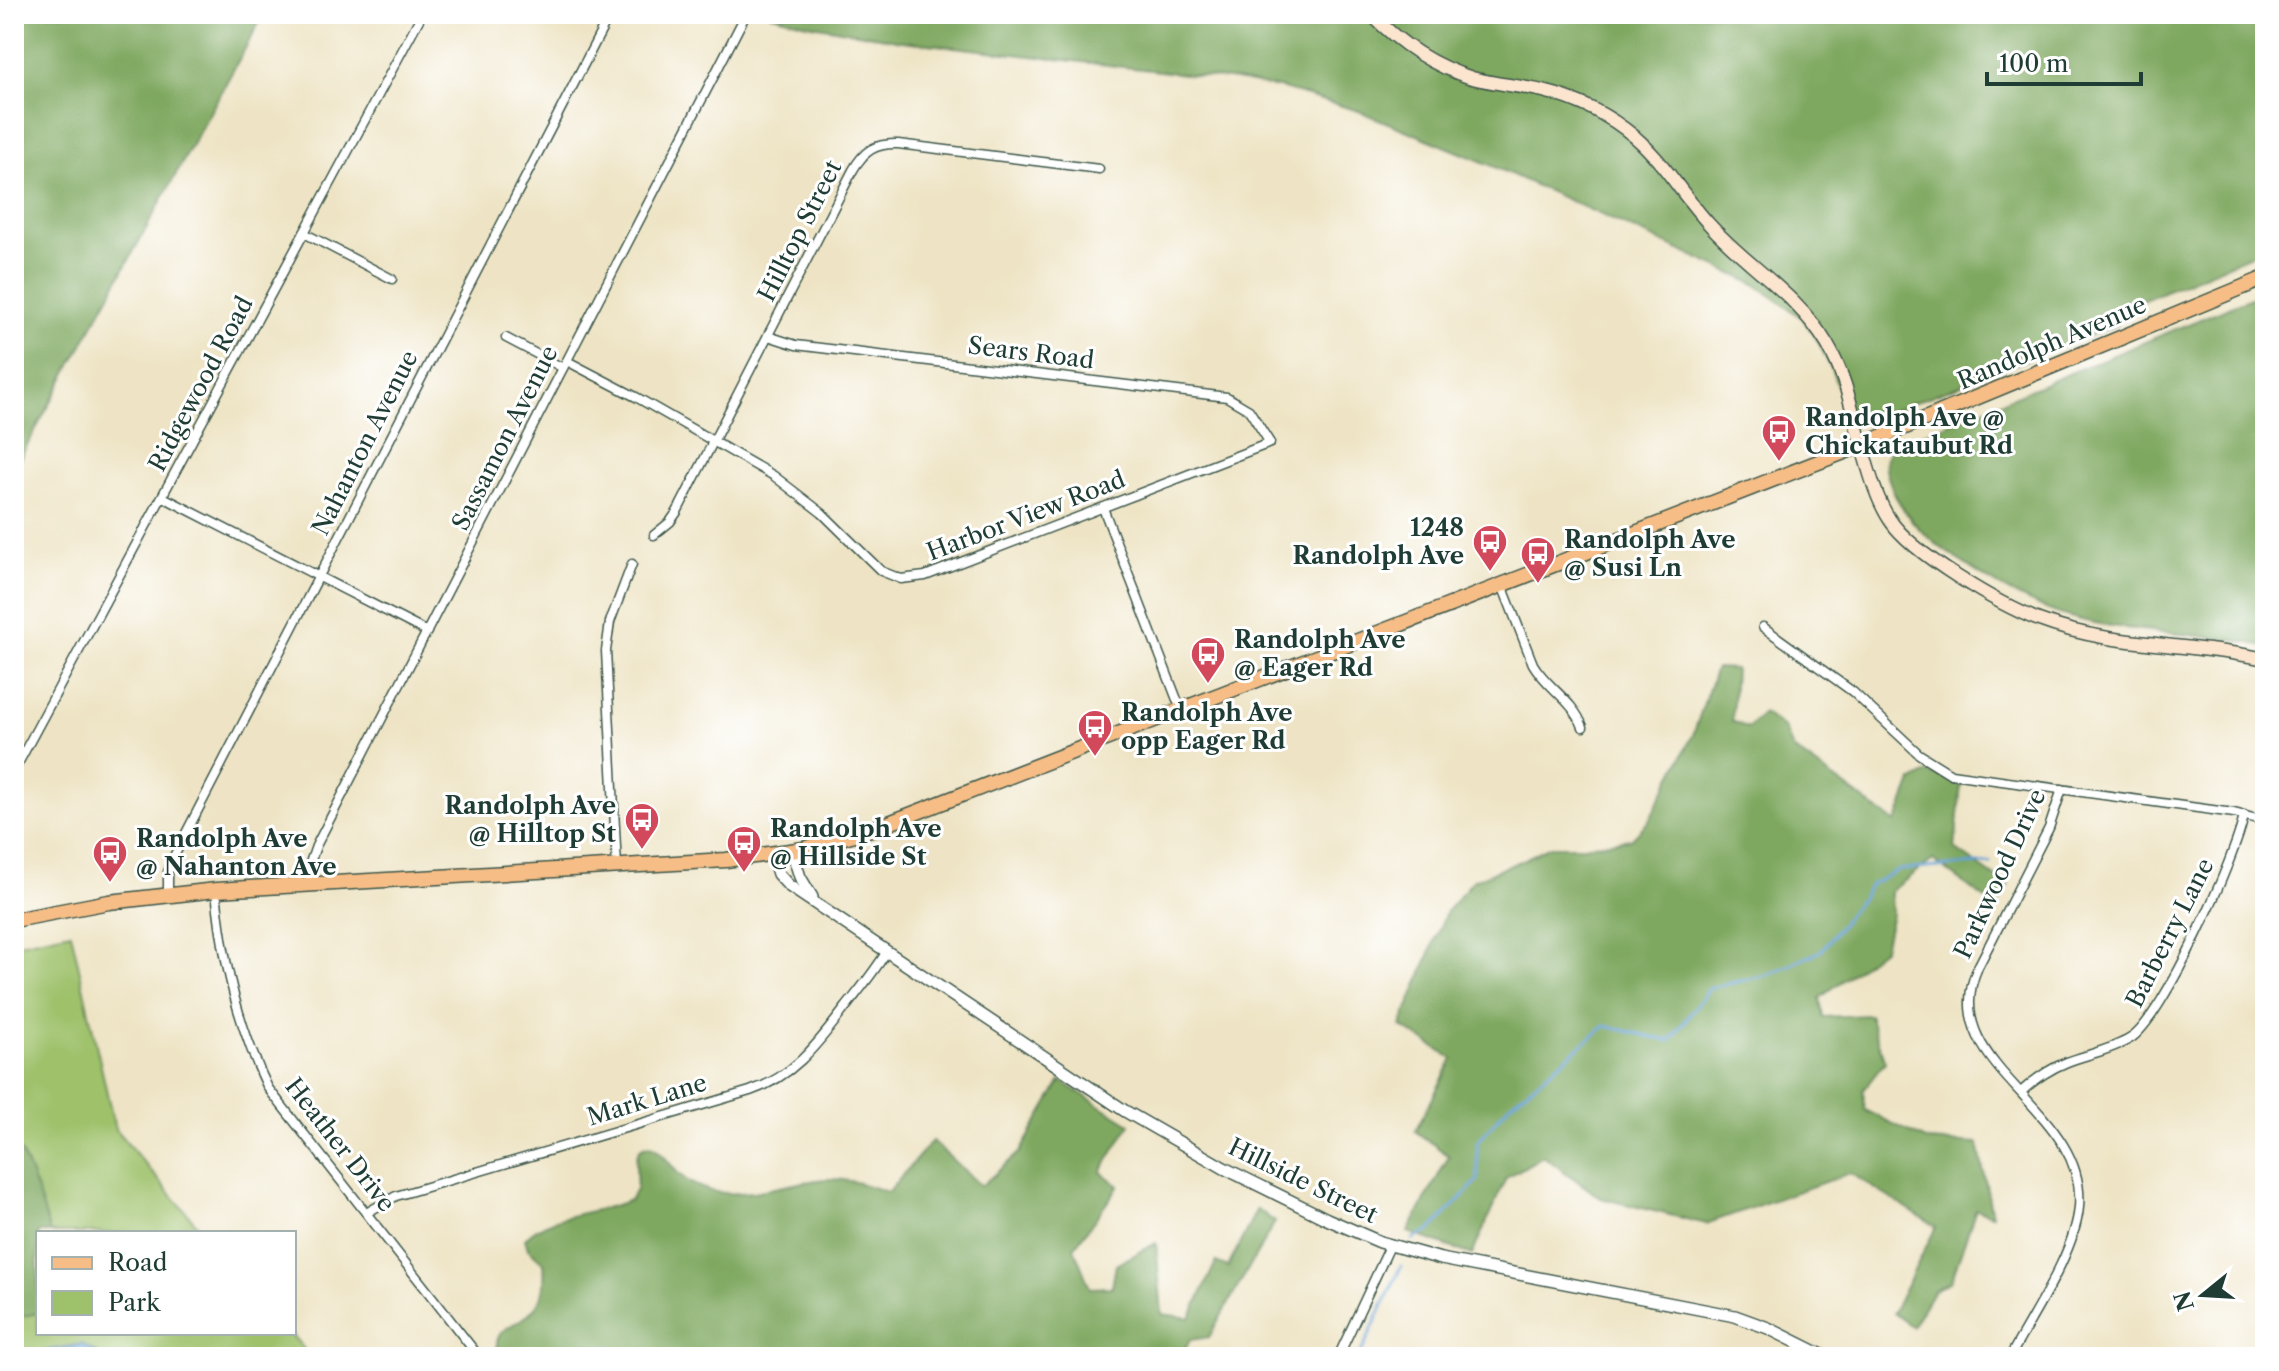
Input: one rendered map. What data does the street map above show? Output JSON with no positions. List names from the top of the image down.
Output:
{
  "streets": {
    "main road": ["Randolph Avenue"],
    "street": [
      "Hilltop Street",
      "Sears Road",
      "Ridgewood Road",
      "Sassamon Avenue",
      "Nahanton Avenue",
      "Harbor View Road",
      "Parkwood Drive",
      "Barberry Lane",
      "Mark Lane",
      "Heather Drive",
      "Hillside Street"
    ]
  },
  "crossings": [
    ["Hilltop Street", "Sears Road"],
    ["Hilltop Street", "Harbor View Road"],
    ["Randolph Avenue", "Sassamon Avenue"],
    ["Randolph Avenue", "Nahanton Avenue"],
    ["Randolph Avenue", "Heather Drive"],
    ["Randolph Avenue", "Hillside Street"],
    ["Sears Road", "Harbor View Road"],
    ["Sassamon Avenue", "Harbor View Road"],
    ["Parkwood Drive", "Barberry Lane"],
    ["Mark Lane", "Heather Drive"],
    ["Mark Lane", "Hillside Street"]
  ],
  "places": {
    "bus stop": [
      "Randolph Ave @ Chickataubut Rd",
      "1248 Randolph Ave",
      "Randolph Ave @ Susi Ln",
      "Randolph Ave @ Eager Rd",
      "Randolph Ave opp Eager Rd",
      "Randolph Ave @ Hilltop St",
      "Randolph Ave @ Hillside St",
      "Randolph Ave @ Nahanton Ave"
    ]
  },
  "legend": ["Road", "Park"],
  "scale_bar": "100 m",
  "north": "left"
}
